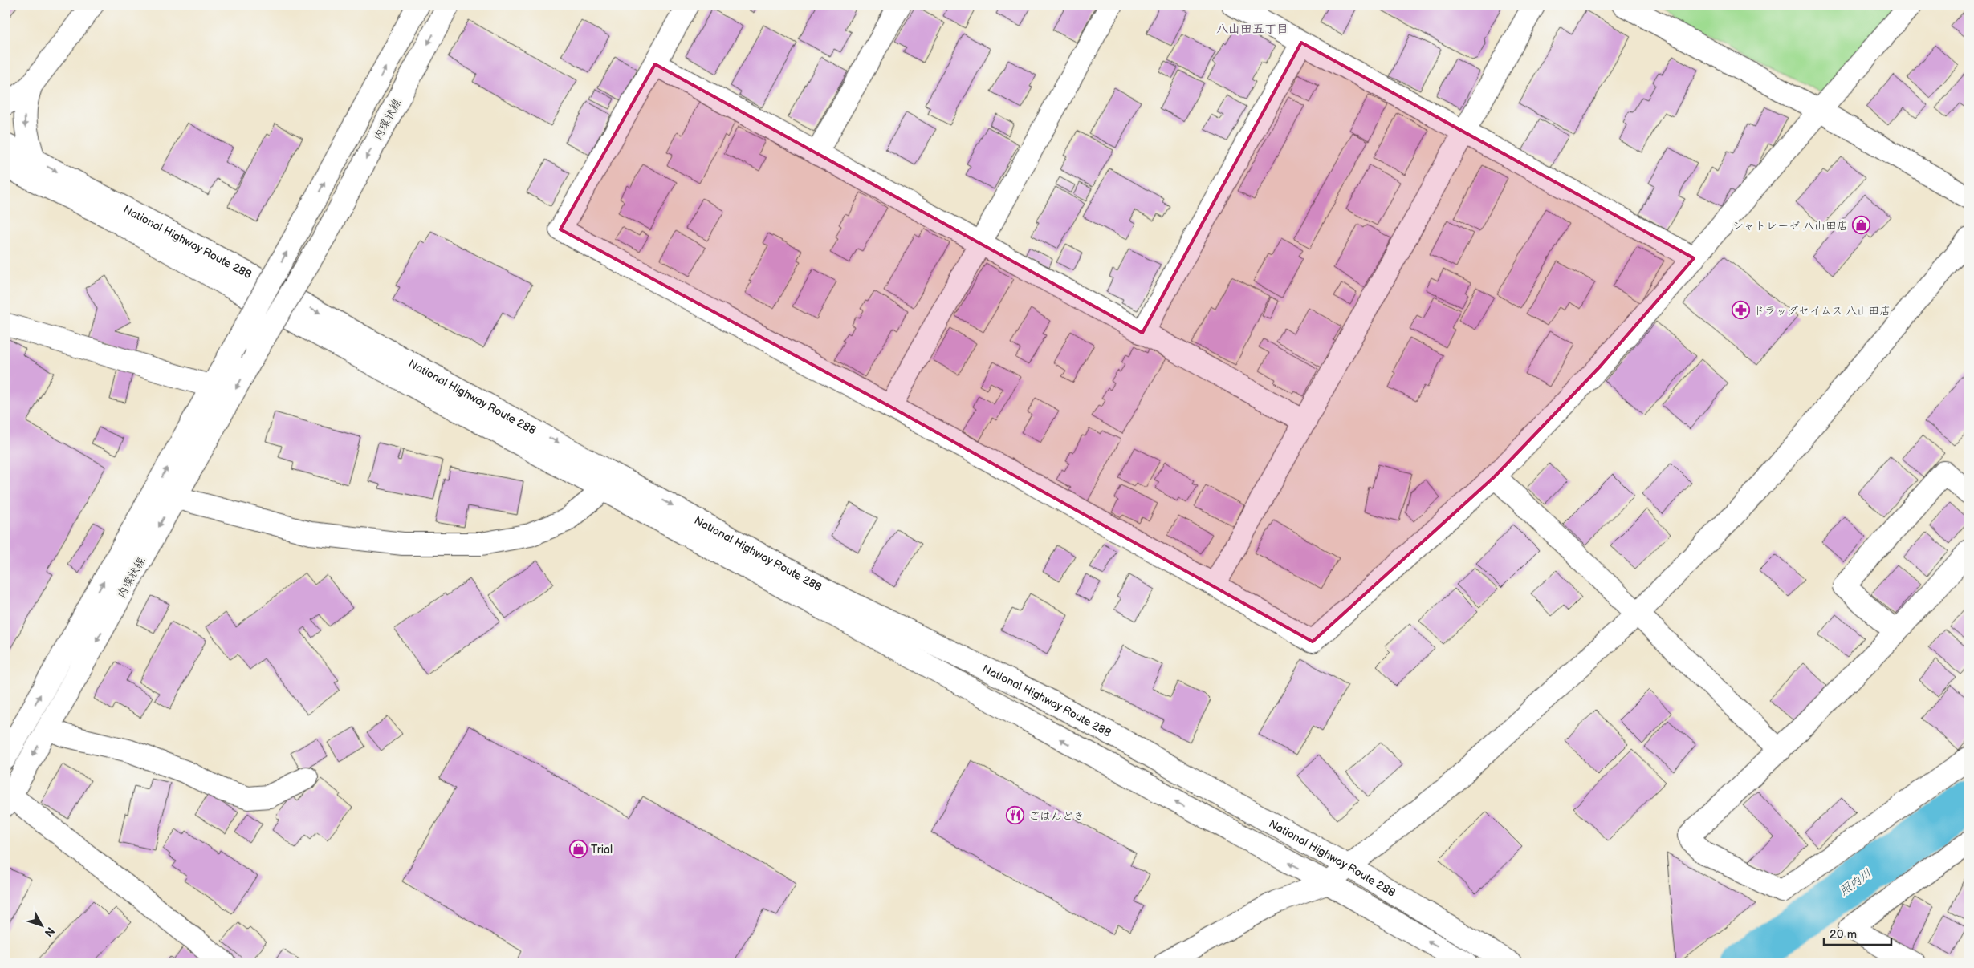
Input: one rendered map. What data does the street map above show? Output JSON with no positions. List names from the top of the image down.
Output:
{
  "streets": {
    "main road": ["内環状線", "National Highway Route 288"]
  },
  "districts": ["八山田五丁目"],
  "water": ["照内川"],
  "places": {
    "shop": ["シャトレーゼ 八山田店", "Trial"],
    "pharmacy": ["ドラッグセイムス 八山田店"],
    "restaurant": ["ごはんどき"]
  },
  "scale_bar": "20 m",
  "north": "bottom right"
}
